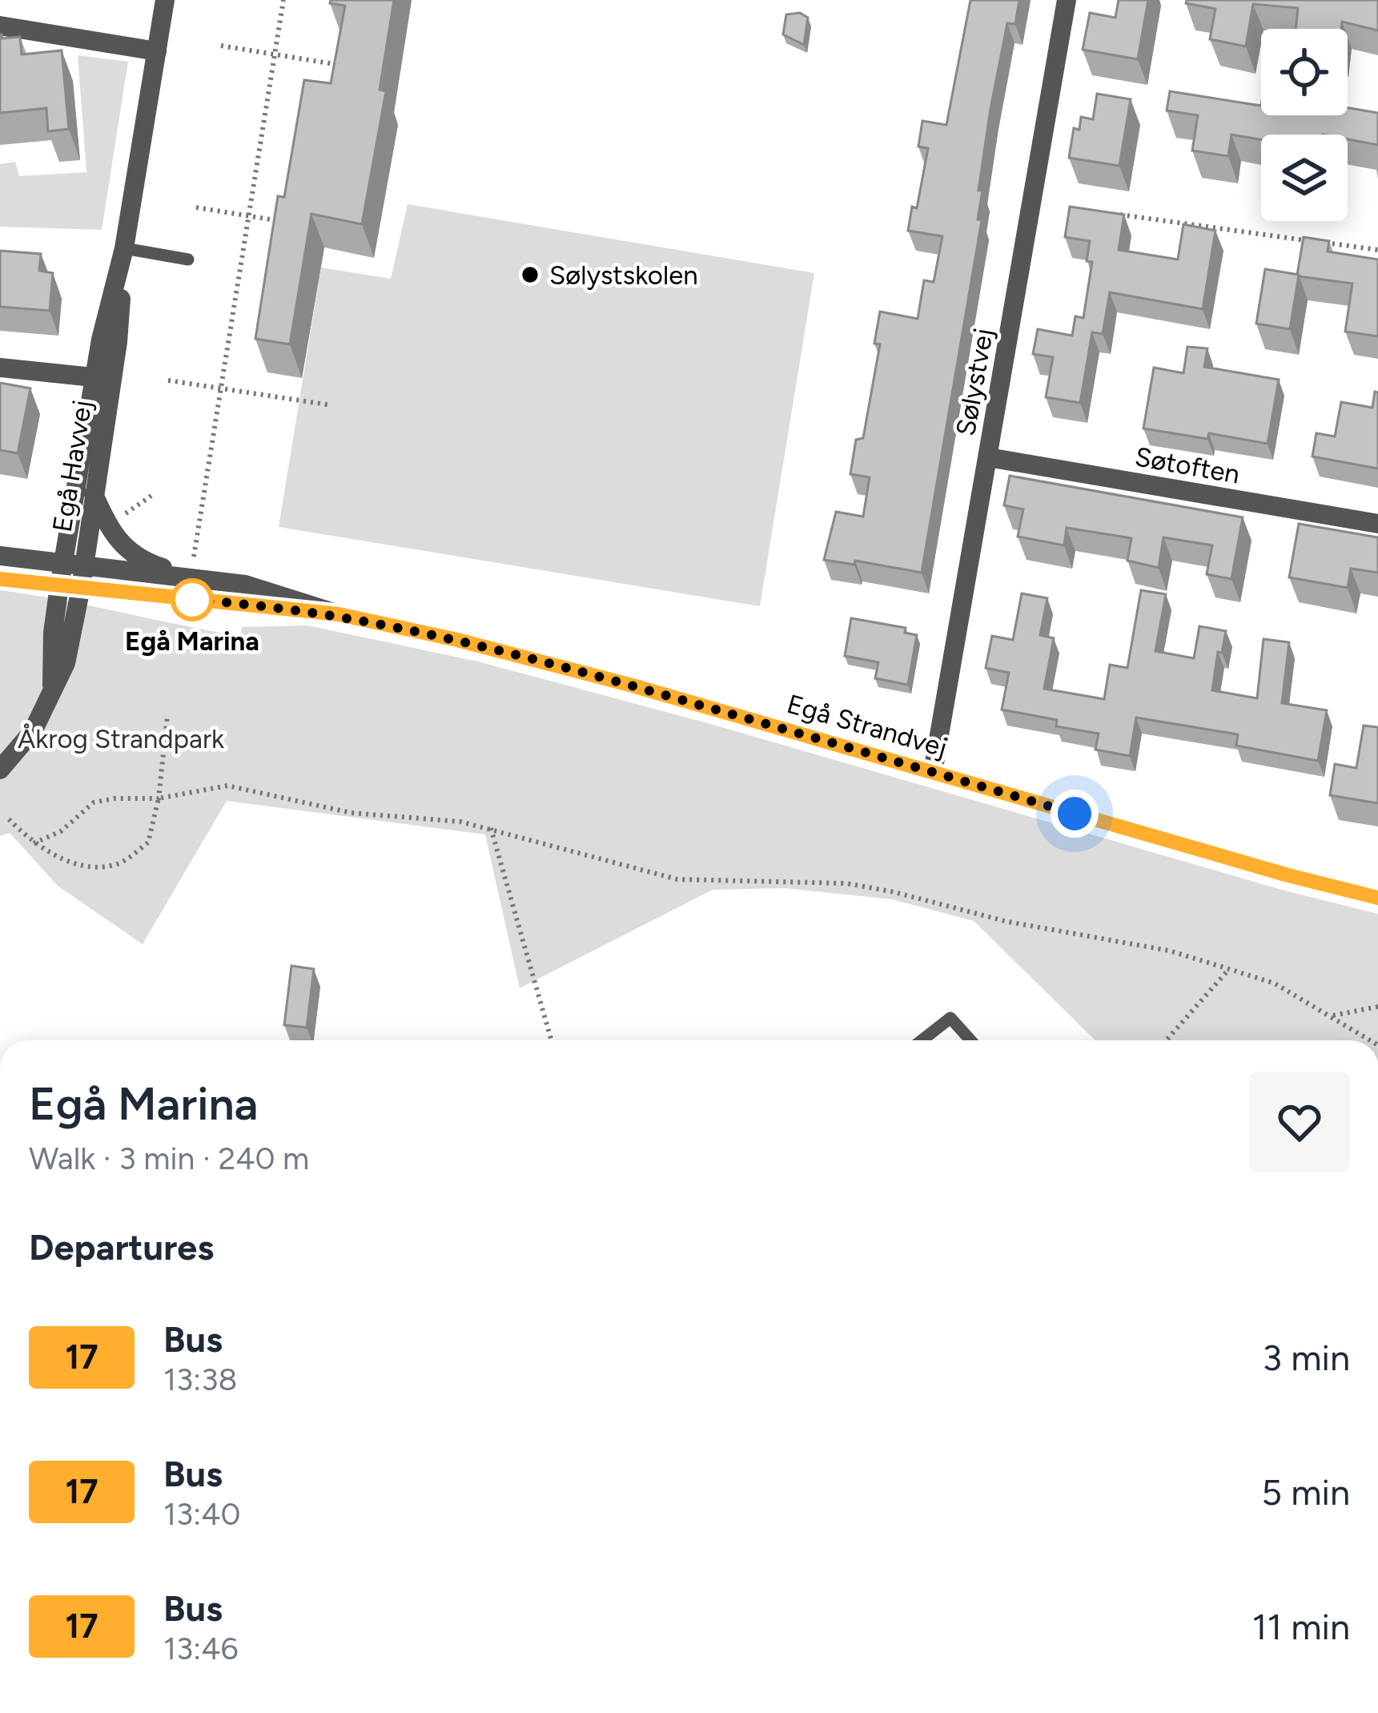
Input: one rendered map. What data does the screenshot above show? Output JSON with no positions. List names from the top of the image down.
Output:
{
  "streets": {
    "street": [
      "Sølystvej",
      "Søtoften",
      "Egå Havvej",
      "Egå Strandvej"
    ]
  },
  "crossings": [
    ["Sølystvej", "Søtoften"],
    ["Sølystvej", "Egå Strandvej"],
    ["Egå Havvej", "Egå Strandvej"]
  ],
  "parks": ["Åkrog Strandpark"],
  "places": ["Sølystskolen", "Egå Marina"],
  "lines": ["bus line 17"],
  "page": {
    "heading": [
      ["Egå Marina", "Walk · 3 min · 240 m"],
      "Departures"
    ],
    "list": [
      {
        "mark": "17",
        "name": "Bus",
        "note": "13:38",
        "value": "3 min"
      },
      {
        "mark": "17",
        "name": "Bus",
        "note": "13:40",
        "value": "5 min"
      },
      {
        "mark": "17",
        "name": "Bus",
        "note": "13:46",
        "value": "11 min"
      }
    ]
  }
}
